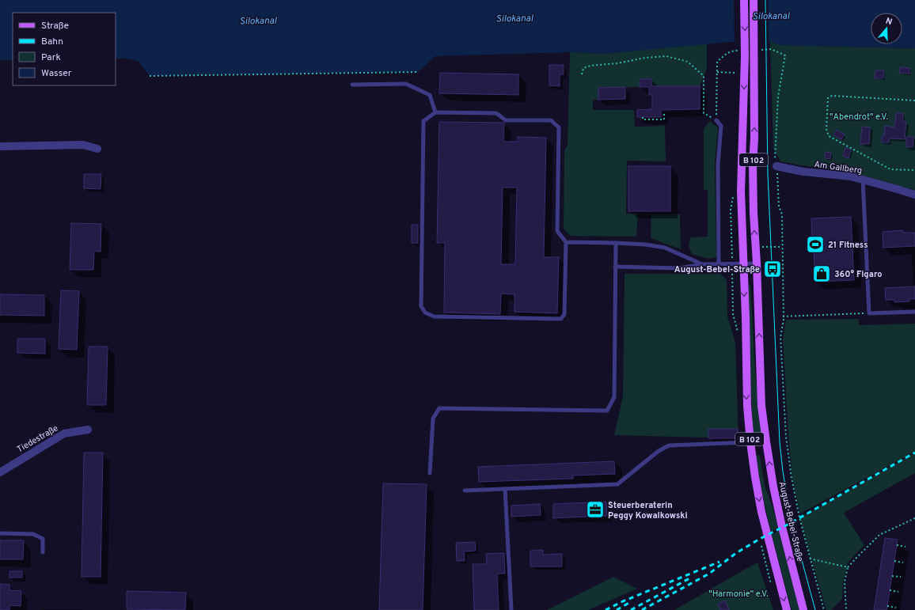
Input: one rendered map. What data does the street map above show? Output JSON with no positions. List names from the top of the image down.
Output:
{
  "streets": {
    "main road": ["B 102", "August-Bebel-Straße"],
    "street": ["Am Gallberg", "Tiedestraße"]
  },
  "water": ["Silokanal"],
  "parks": ["\"Abendrot\" e.V.", "\"Harmonie\" e.V."],
  "places": {
    "sports": ["21 Fitness"],
    "bus stop": ["August-Bebel-Straße"],
    "shop": ["360° Figaro"],
    "office": ["Steuerberaterin Peggy Kowalkowski"]
  },
  "legend": [
    "Straße",
    "Bahn",
    "Park",
    "Wasser"
  ],
  "north": "top"
}
